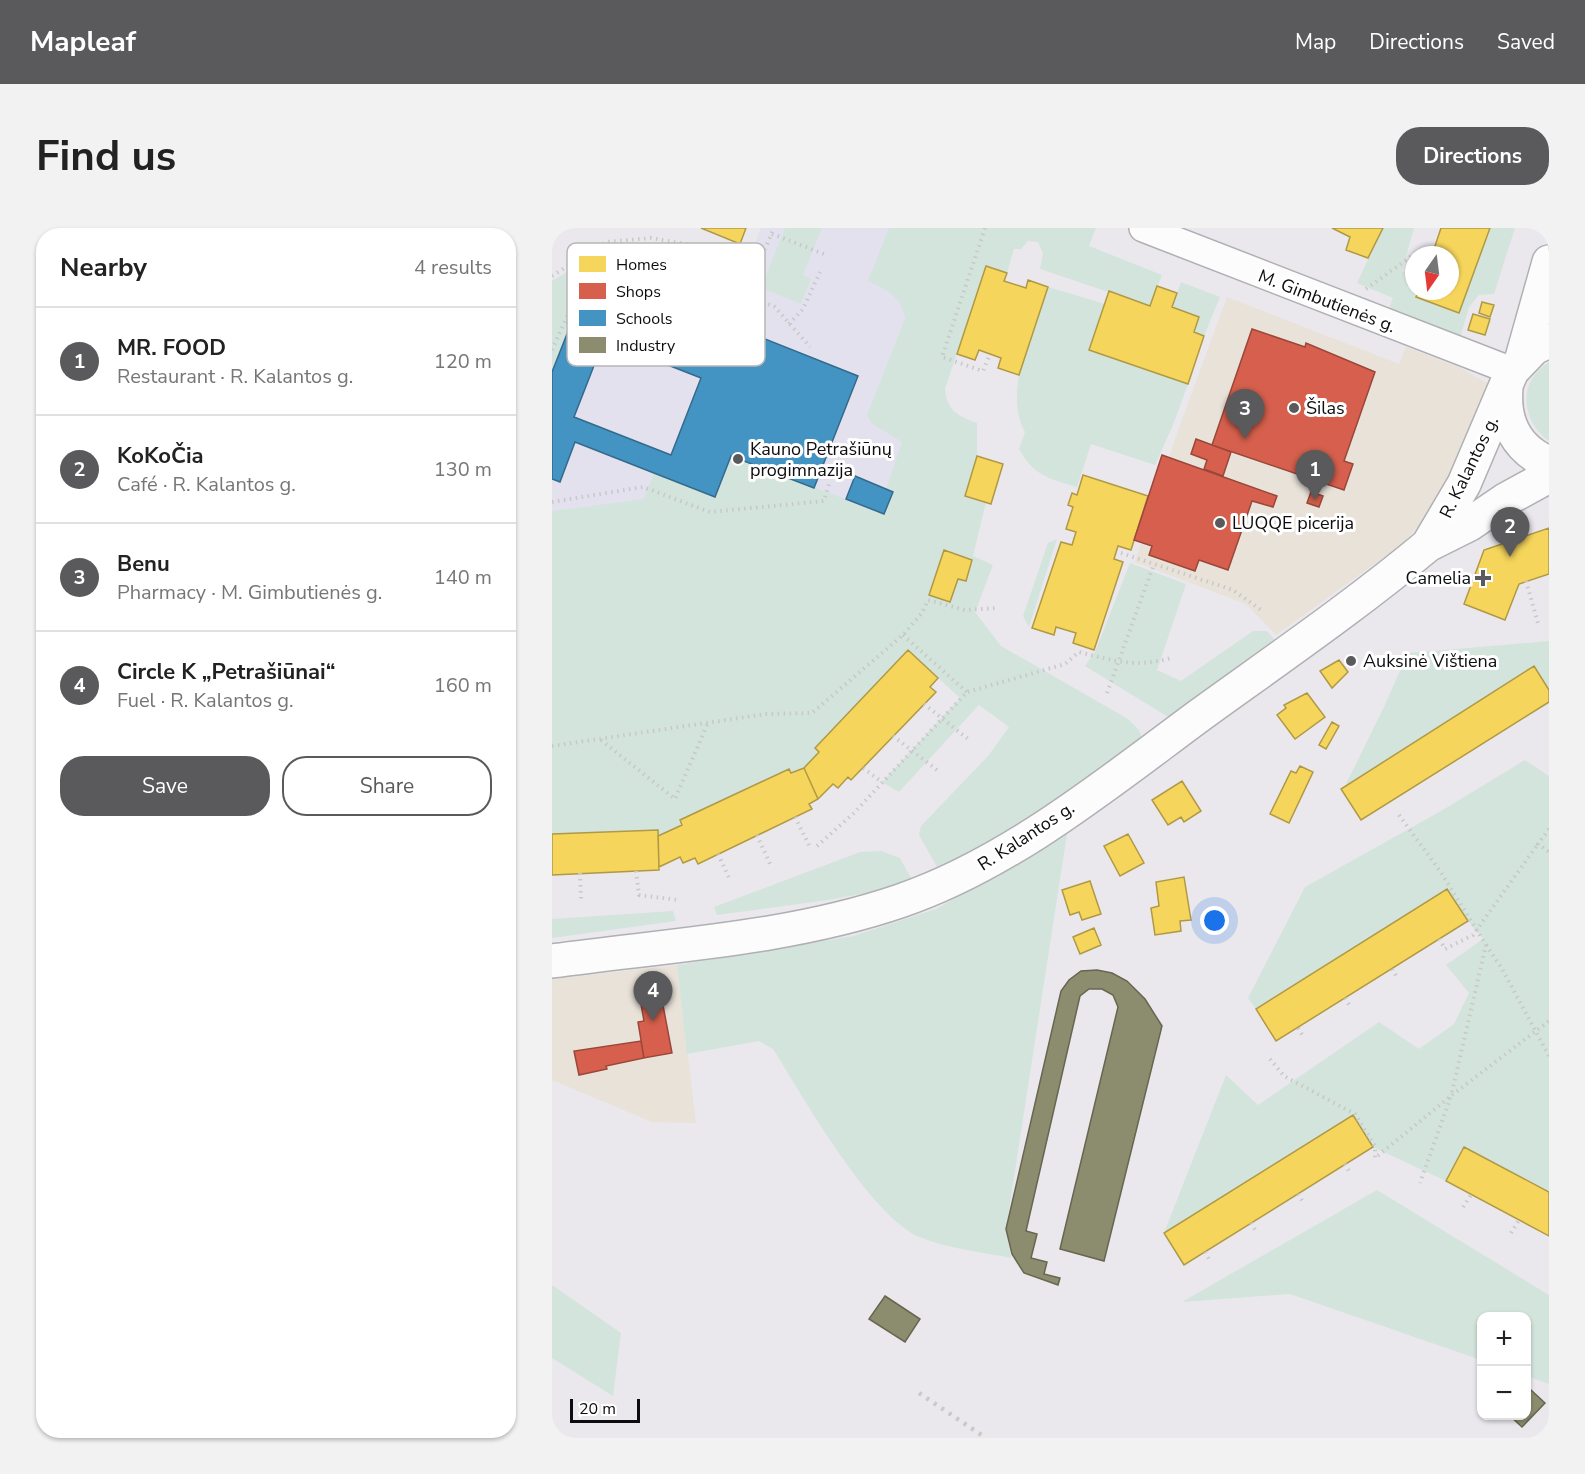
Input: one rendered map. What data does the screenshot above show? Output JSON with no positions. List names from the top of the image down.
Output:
{
  "streets": {
    "main road": ["R. Kalantos g."],
    "street": ["M. Gimbutienės g."]
  },
  "crossings": [
    ["M. Gimbutienės g.", "R. Kalantos g."]
  ],
  "places": {
    "other": [
      "Šilas",
      "Kauno Petrašiūnų progimnazija",
      "LUQQE picerija",
      "Auksinė Vištiena"
    ],
    "health": ["Camelia"]
  },
  "legend": [
    "Homes",
    "Shops",
    "Schools",
    "Industry"
  ],
  "scale_bar": "20 m",
  "north": "bottom",
  "page": {
    "header": "Mapleaf",
    "nav": ["Map", "Directions", "Saved"],
    "buttons": [
      "Directions",
      ["Save", "Share"]
    ],
    "title": "Find us",
    "heading": ["Nearby", "4 results"],
    "list": [
      {
        "mark": "1",
        "name": "MR. FOOD",
        "note": "Restaurant · R. Kalantos g.",
        "value": "120 m"
      },
      {
        "mark": "2",
        "name": "KoKoČia",
        "note": "Café · R. Kalantos g.",
        "value": "130 m"
      },
      {
        "mark": "3",
        "name": "Benu",
        "note": "Pharmacy · M. Gimbutienės g.",
        "value": "140 m"
      },
      {
        "mark": "4",
        "name": "Circle K „Petrašiūnai“",
        "note": "Fuel · R. Kalantos g.",
        "value": "160 m"
      }
    ],
    "pins": [
      "3",
      "1",
      "2",
      "4"
    ],
    "map_buttons": ["+", "−"],
    "scale": "20 m"
  }
}
